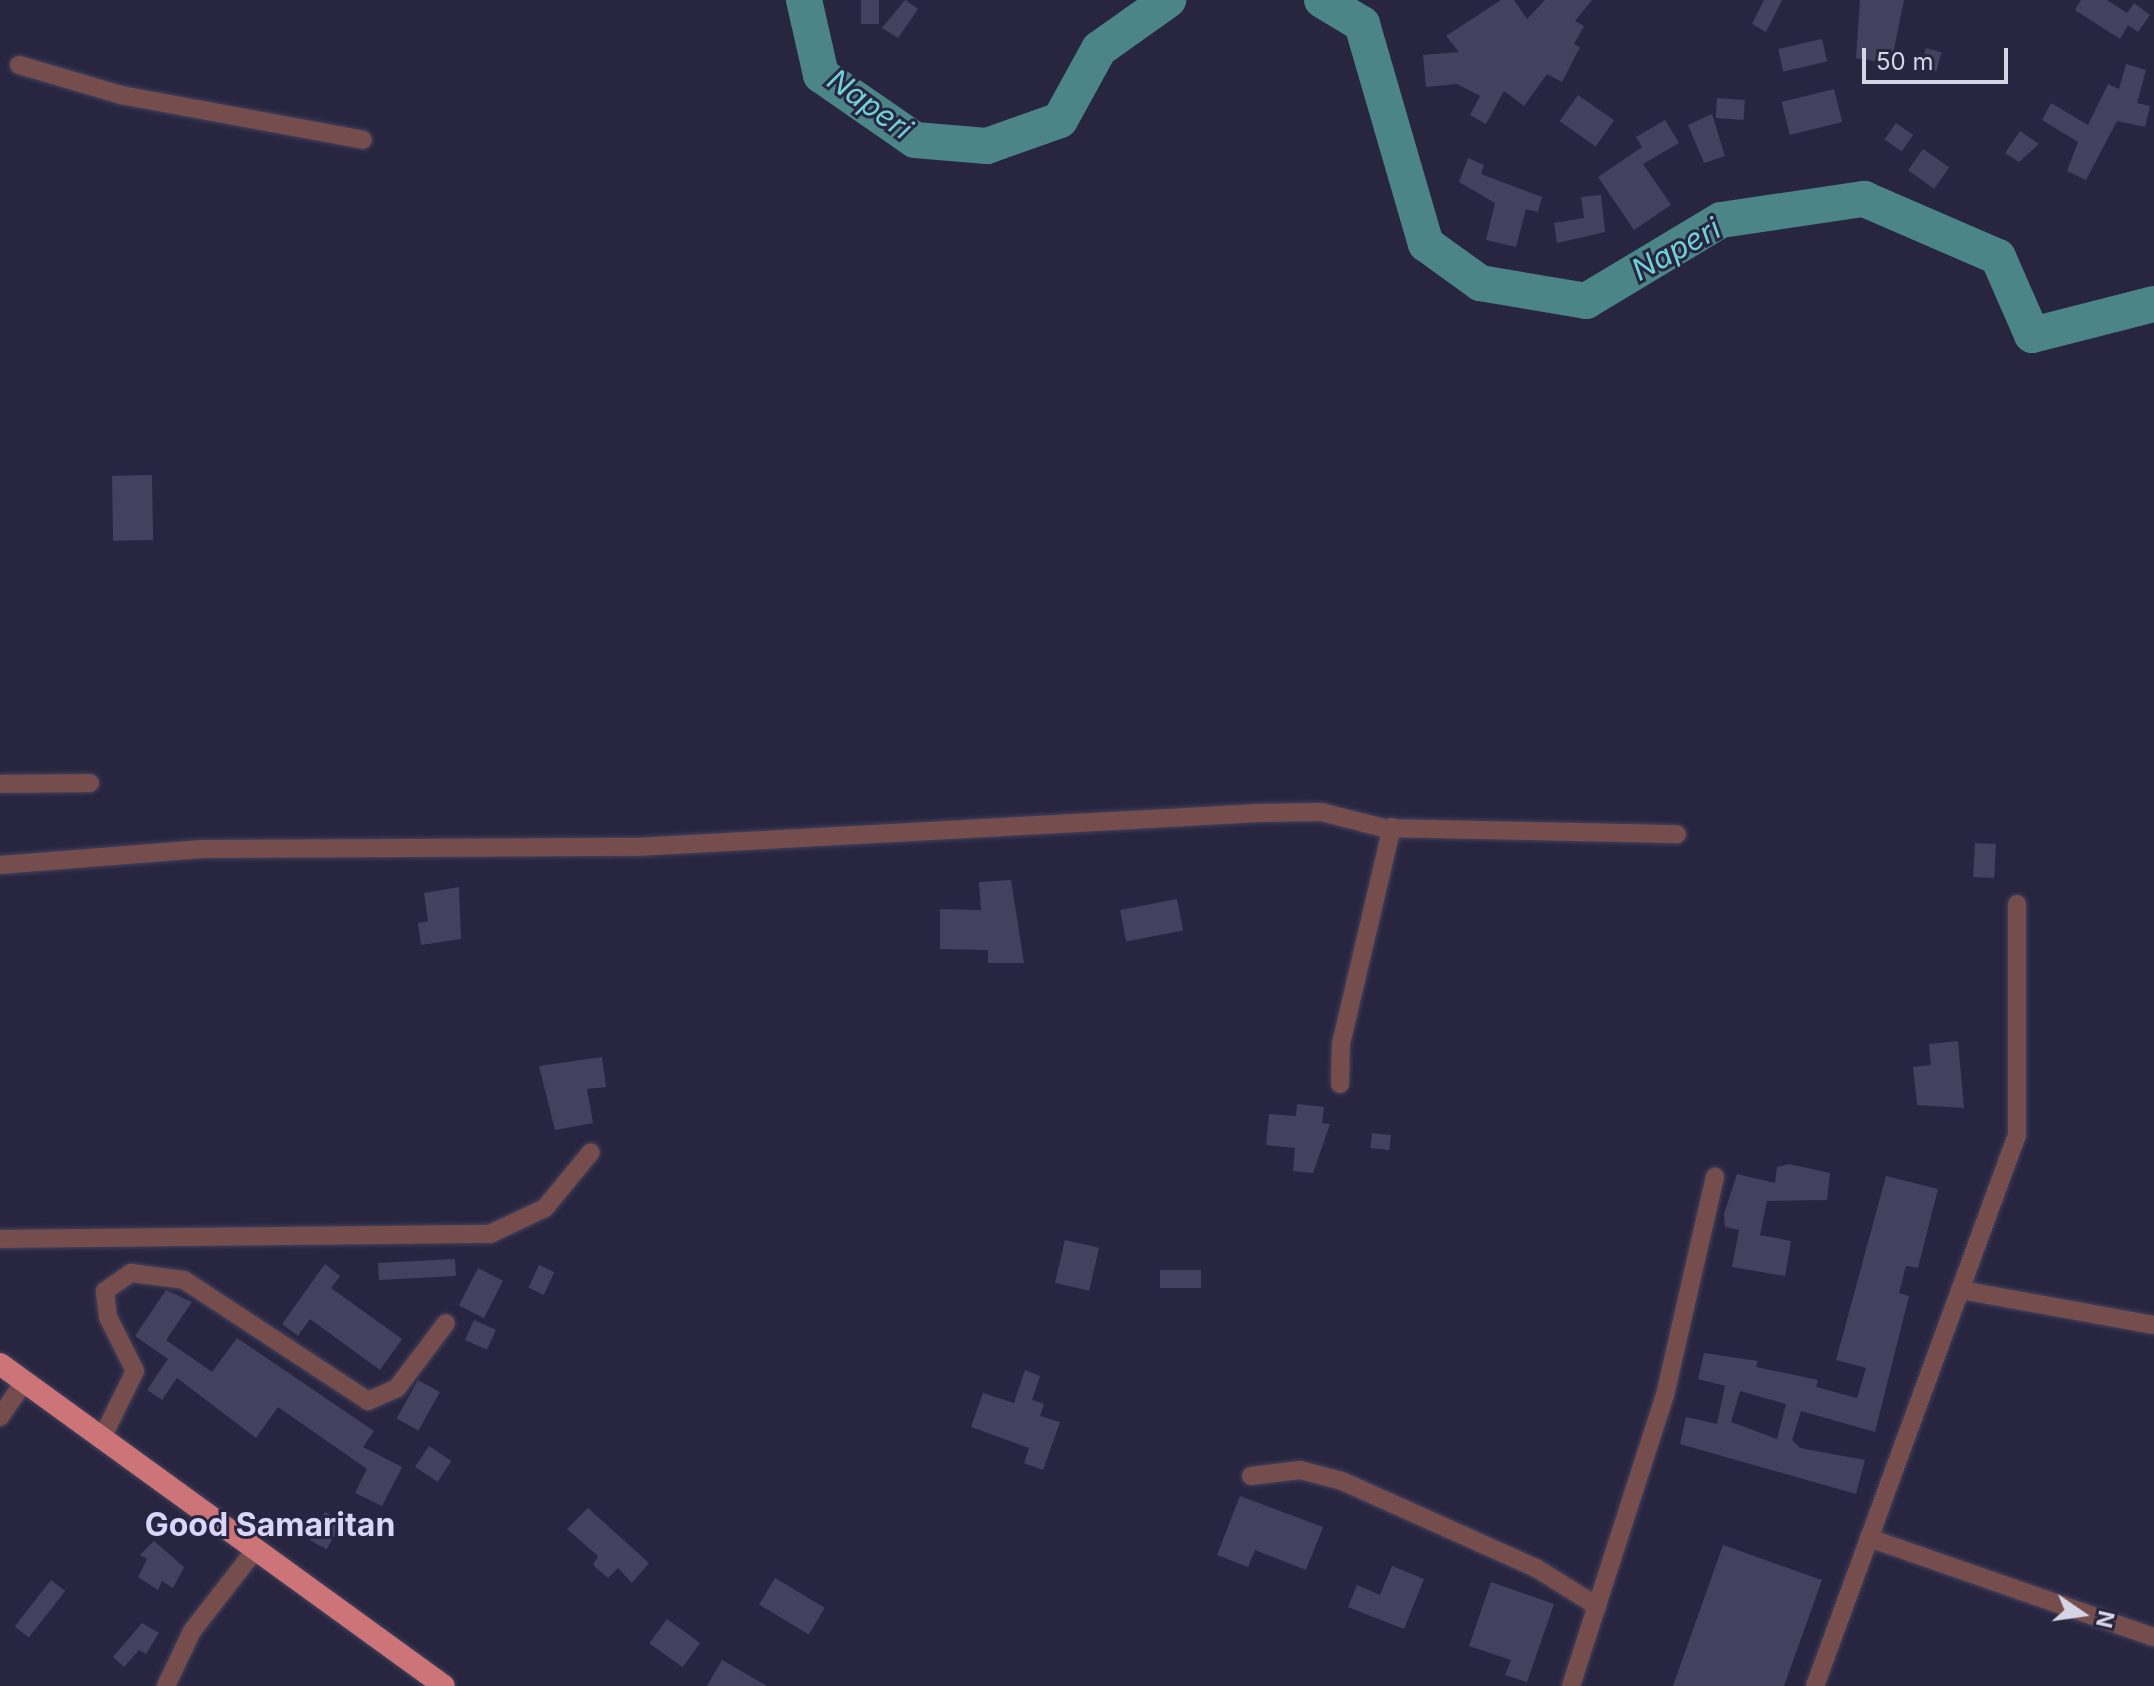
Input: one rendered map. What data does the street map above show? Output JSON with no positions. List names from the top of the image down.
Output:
{
  "districts": ["Good Samaritan"],
  "water": ["Naperi"],
  "scale_bar": "50 m",
  "north": "right"
}
